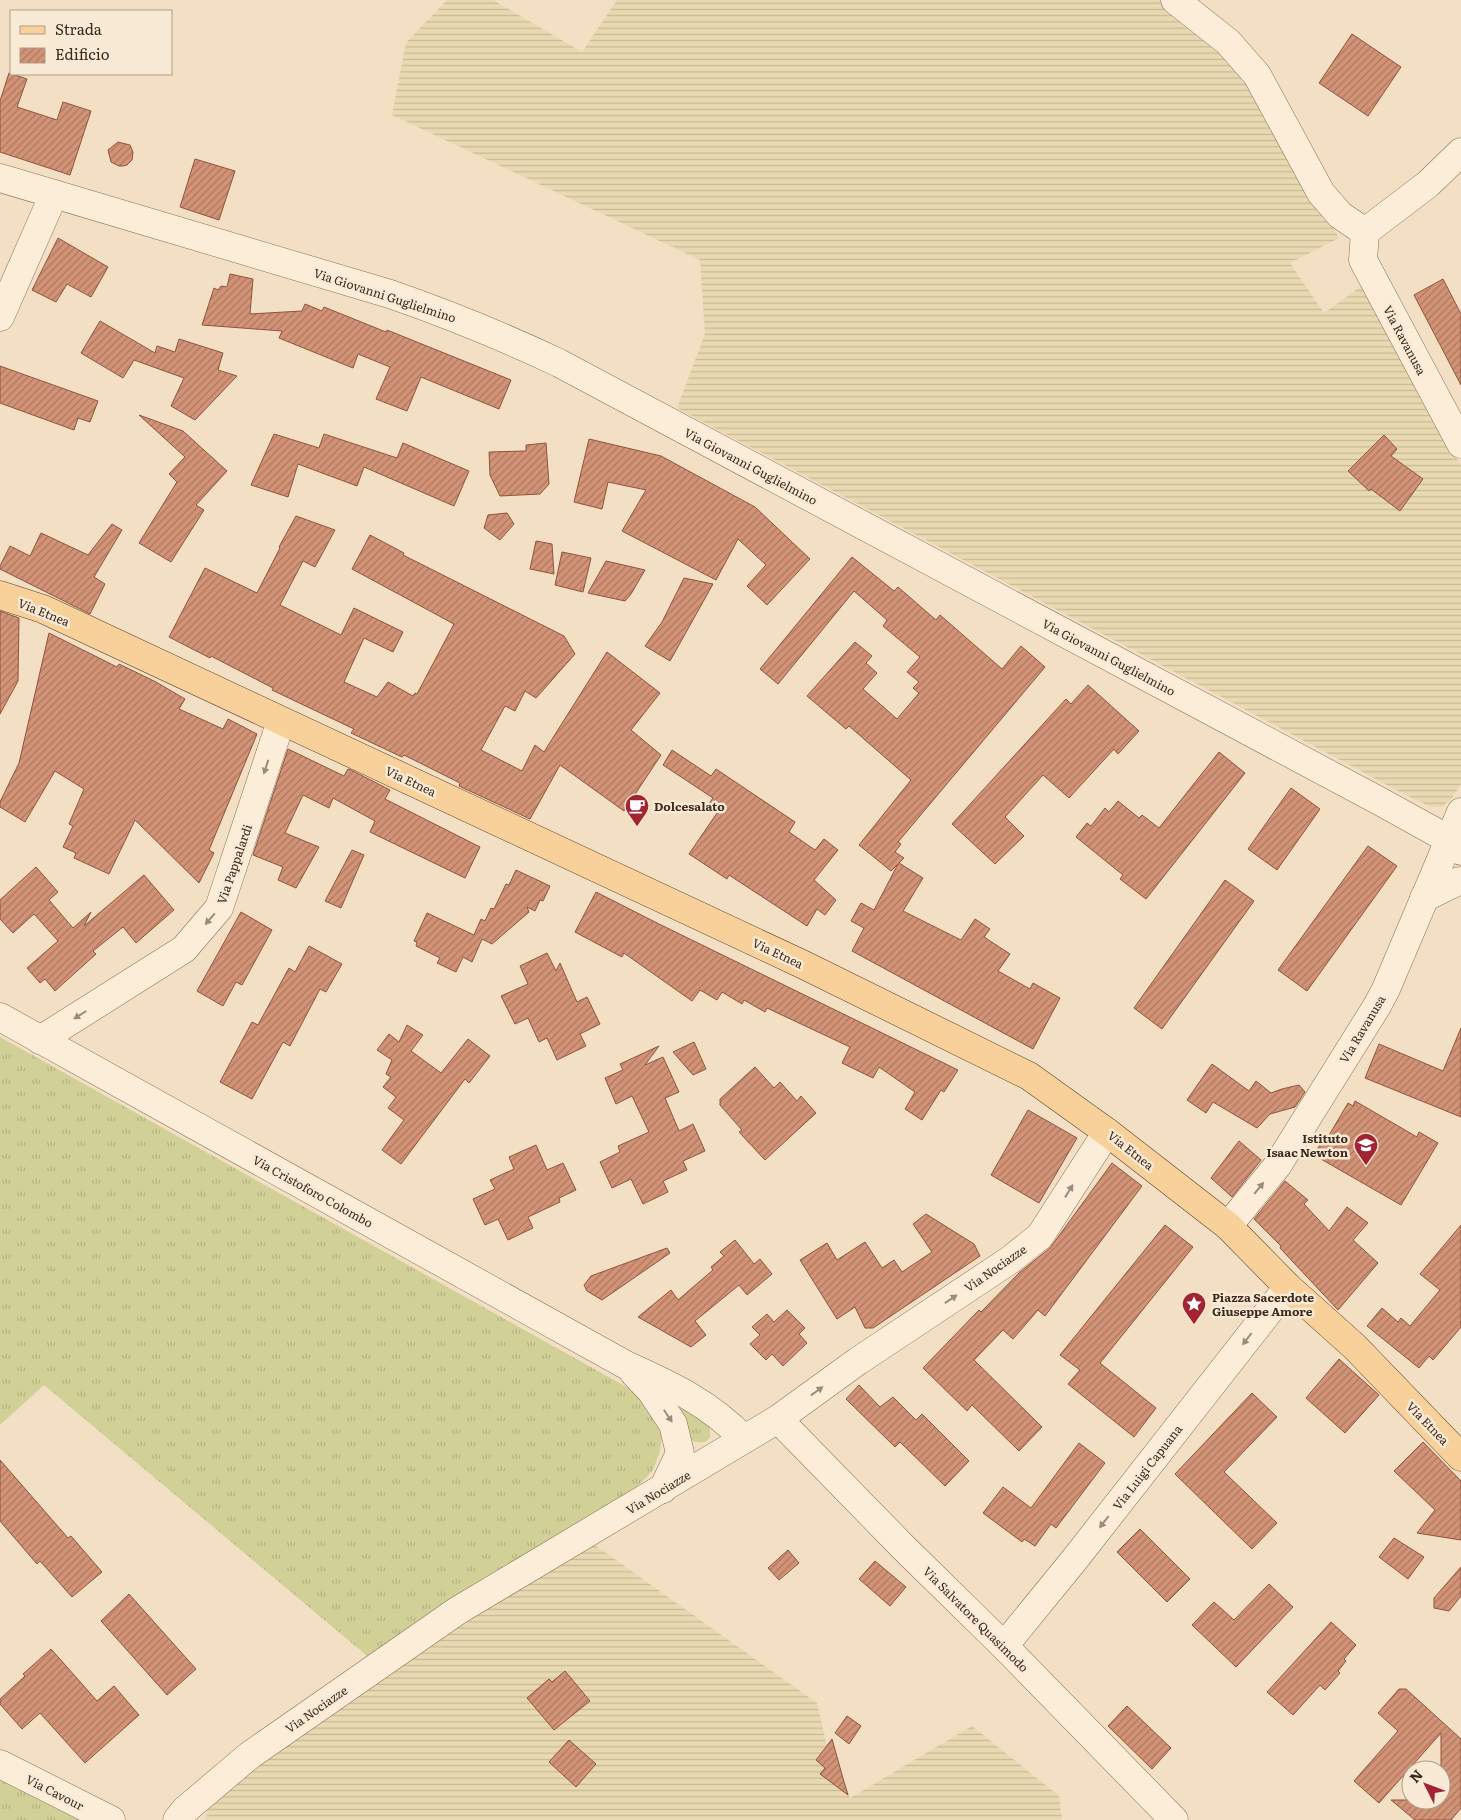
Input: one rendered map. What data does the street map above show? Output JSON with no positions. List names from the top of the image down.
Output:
{
  "streets": {
    "main road": ["Via Etnea"],
    "street": [
      "Via Giovanni Guglielmino",
      "Via Ravanusa",
      "Via Pappalardi",
      "Via Cristoforo Colombo",
      "Via Nociazze",
      "Via Luigi Capuana",
      "Via Salvatore Quasimodo",
      "Via Cavour"
    ]
  },
  "crossings": [
    ["Via Giovanni Guglielmino", "Via Ravanusa"],
    ["Via Ravanusa", "Via Etnea"],
    ["Via Etnea", "Via Pappalardi"],
    ["Via Etnea", "Via Nociazze"],
    ["Via Etnea", "Via Luigi Capuana"],
    ["Via Pappalardi", "Via Cristoforo Colombo"],
    ["Via Nociazze", "Via Salvatore Quasimodo"],
    ["Via Luigi Capuana", "Via Salvatore Quasimodo"]
  ],
  "one_way": [
    "Via Ravanusa",
    "Via Pappalardi",
    "Via Nociazze",
    "Via Luigi Capuana"
  ],
  "places": {
    "cafe": ["Dolcesalato"],
    "school or university": ["Istituto Isaac Newton"],
    "place": ["Piazza Sacerdote Giuseppe Amore"]
  },
  "legend": ["Strada", "Edificio"],
  "north": "top left"
}
